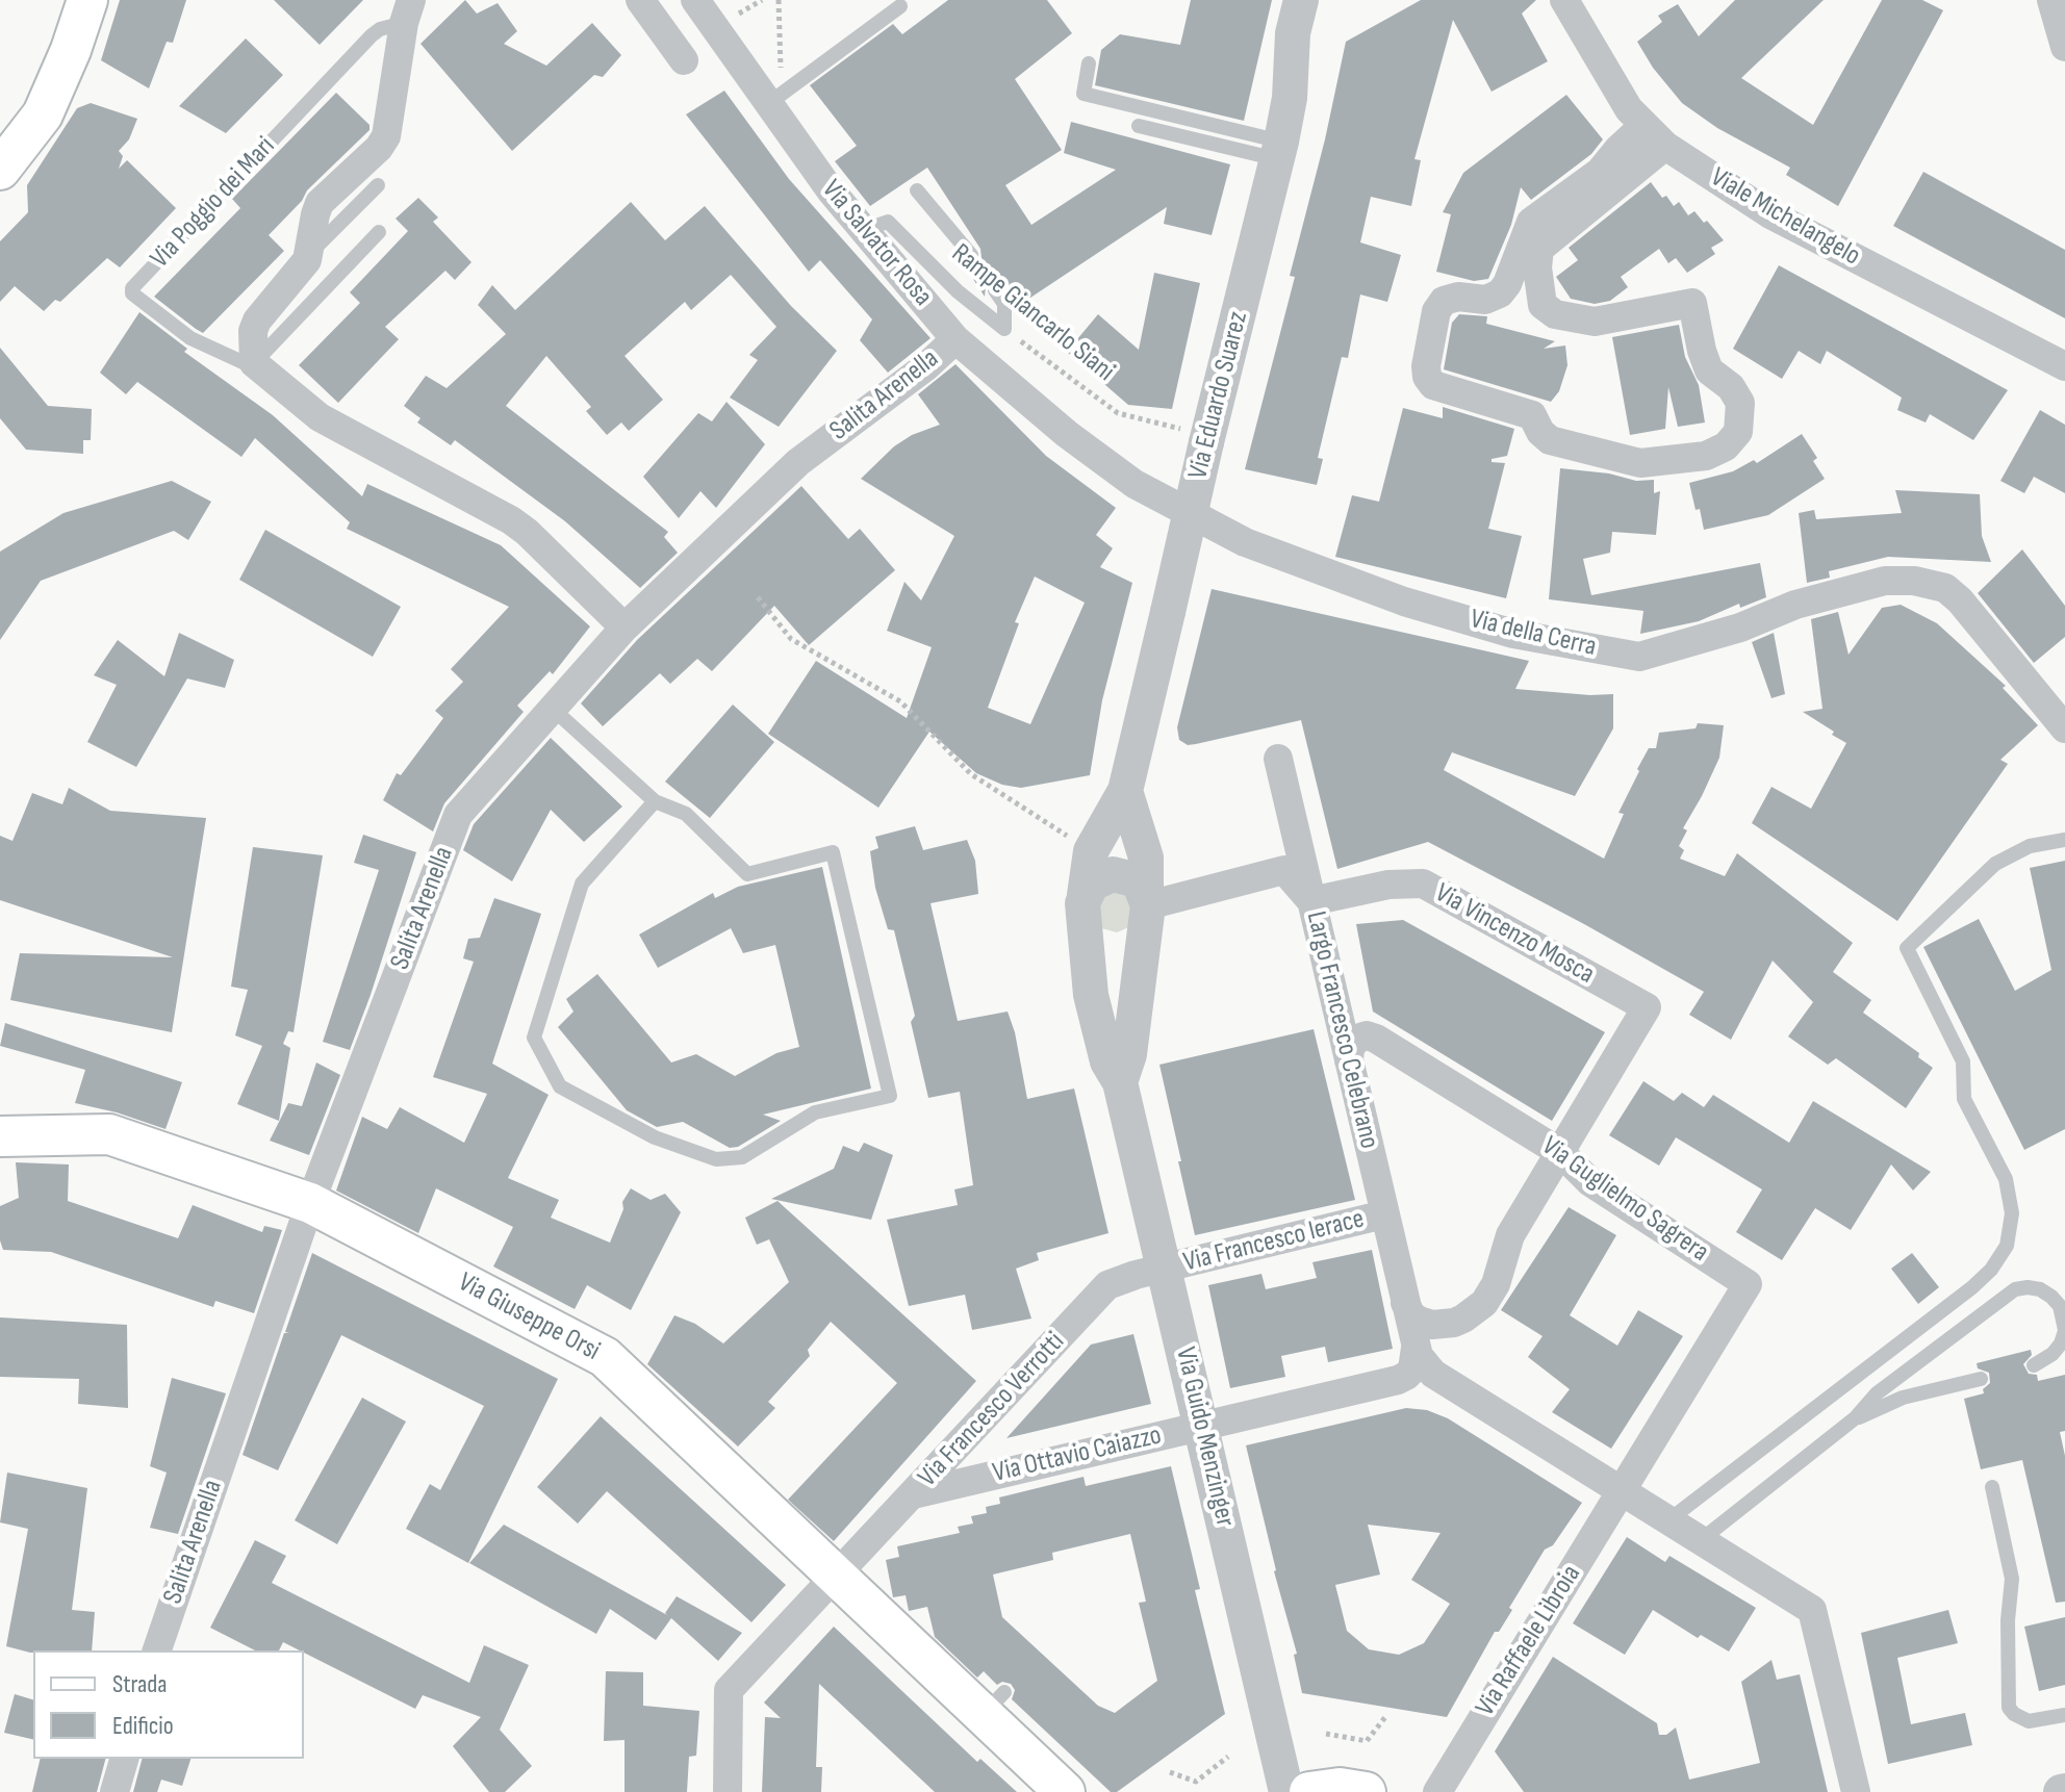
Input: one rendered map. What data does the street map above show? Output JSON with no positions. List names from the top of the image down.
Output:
{
  "streets": {
    "main road": ["Via Giuseppe Orsi"],
    "street": [
      "Via Poggio dei Mari",
      "Viale Michelangelo",
      "Via Salvator Rosa",
      "Salita Arenella",
      "Via Eduardo Suarez",
      "Via della Cerra",
      "Via Vincenzo Mosca",
      "Largo Francesco Celebrano",
      "Via Guglielmo Sagrera",
      "Via Francesco Ierace",
      "Via Francesco Verrotti",
      "Via Guido Menzinger",
      "Via Ottavio Caiazzo",
      "Via Raffaele Libroia"
    ],
    "lane": ["Rampe Giancarlo Siani"]
  },
  "crossings": [
    ["Via Poggio dei Mari", "Salita Arenella"],
    ["Via Salvator Rosa", "Rampe Giancarlo Siani"],
    ["Via Salvator Rosa", "Salita Arenella"],
    ["Via Salvator Rosa", "Via della Cerra"],
    ["Rampe Giancarlo Siani", "Via Eduardo Suarez"],
    ["Salita Arenella", "Via Giuseppe Orsi"],
    ["Via Vincenzo Mosca", "Largo Francesco Celebrano"],
    ["Via Vincenzo Mosca", "Via Guglielmo Sagrera"],
    ["Largo Francesco Celebrano", "Via Guglielmo Sagrera"],
    ["Largo Francesco Celebrano", "Via Francesco Ierace"],
    ["Largo Francesco Celebrano", "Via Ottavio Caiazzo"],
    ["Largo Francesco Celebrano", "Via Raffaele Libroia"],
    ["Via Guglielmo Sagrera", "Via Raffaele Libroia"],
    ["Via Francesco Ierace", "Via Francesco Verrotti"],
    ["Via Francesco Ierace", "Via Guido Menzinger"],
    ["Via Giuseppe Orsi", "Via Francesco Verrotti"],
    ["Via Francesco Verrotti", "Via Guido Menzinger"],
    ["Via Francesco Verrotti", "Via Ottavio Caiazzo"],
    ["Via Guido Menzinger", "Via Ottavio Caiazzo"]
  ],
  "legend": ["Strada", "Edificio"]
}
